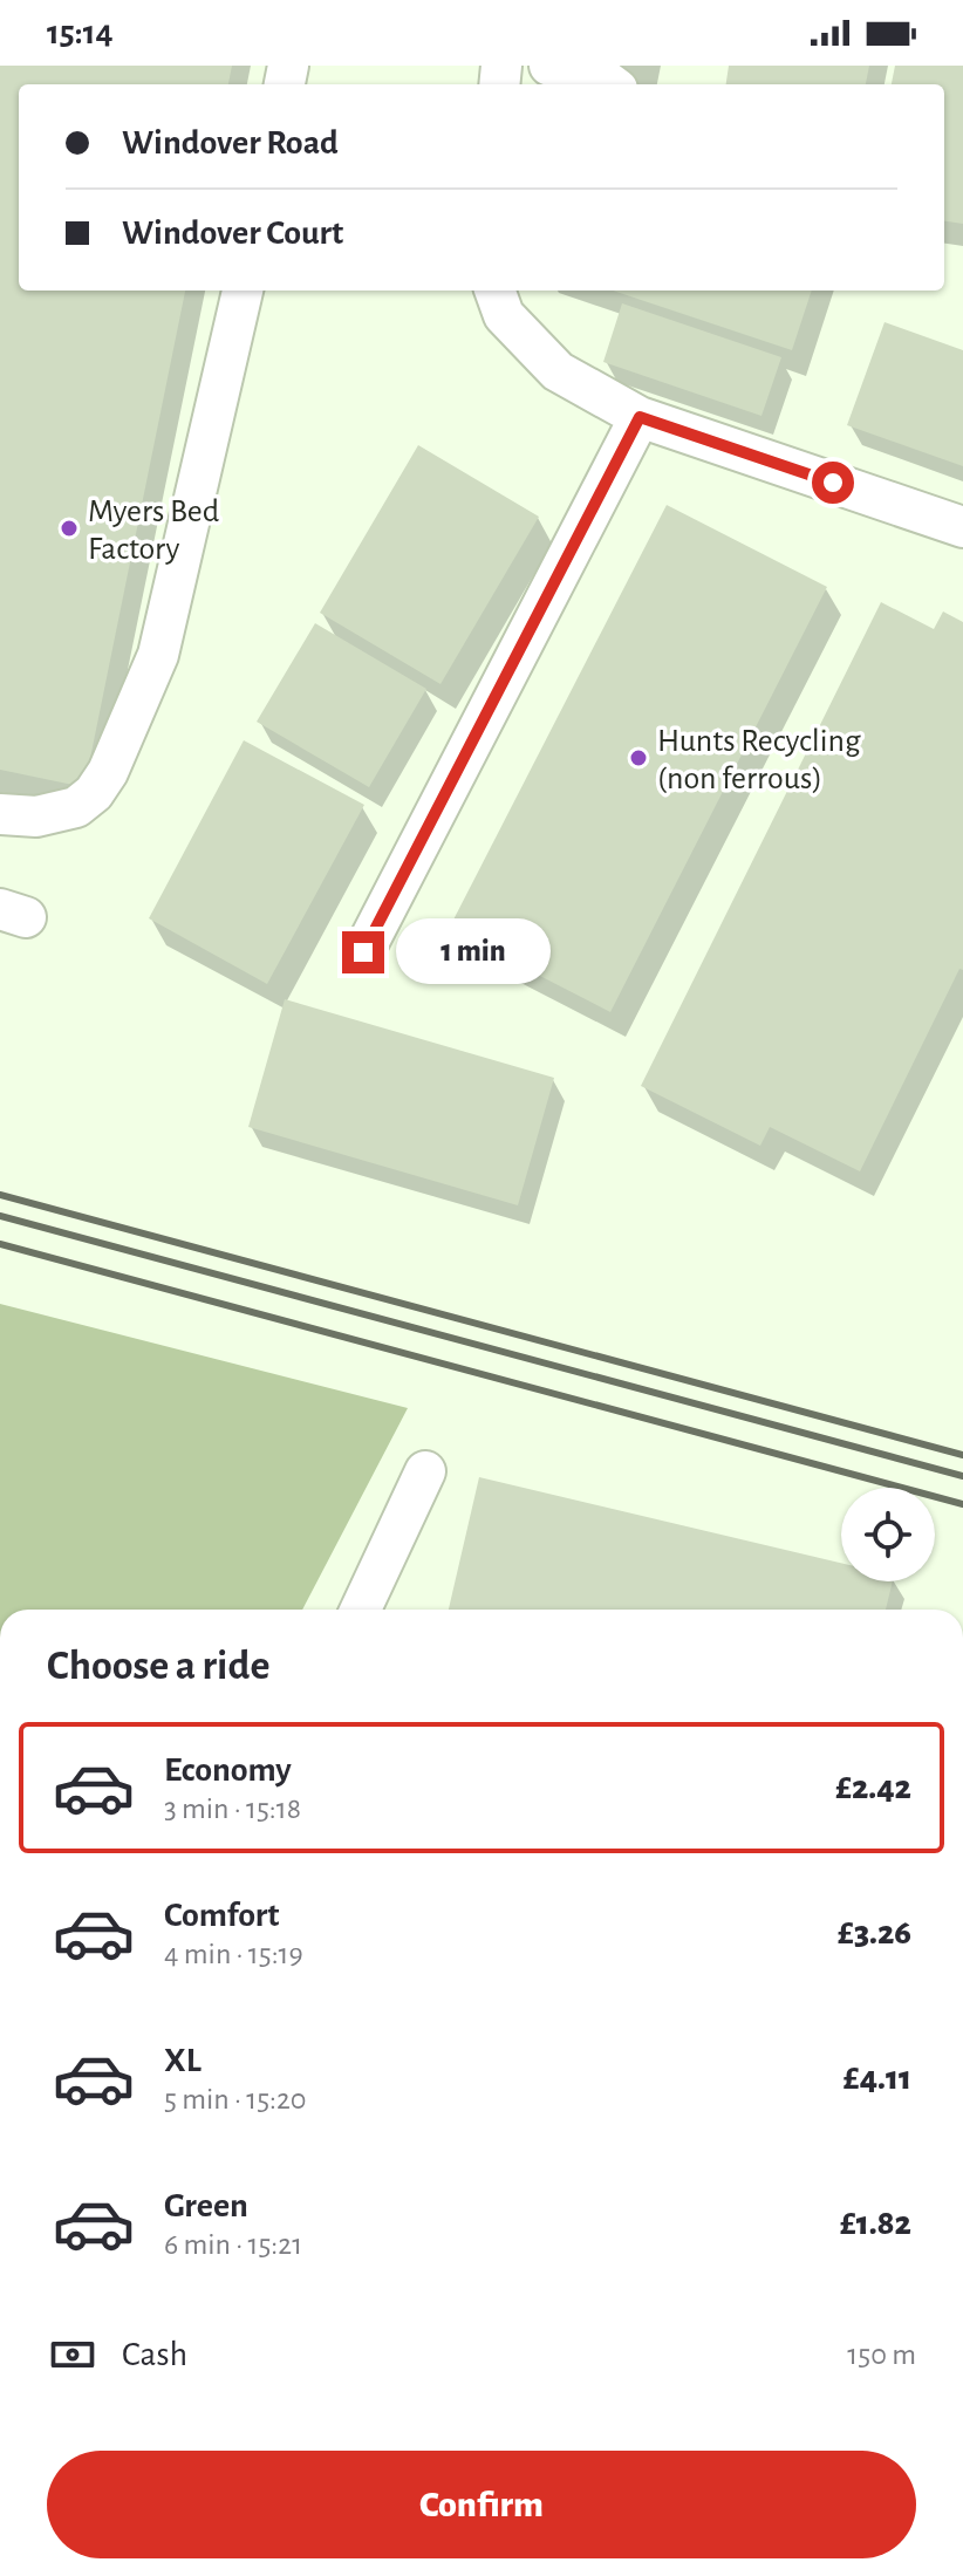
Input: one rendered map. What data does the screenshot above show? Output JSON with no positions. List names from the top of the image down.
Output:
{
  "places": ["Myers Bed Factory", "Hunts Recycling (non ferrous)"],
  "page": {
    "status": "15:14",
    "banner": ["Windover Road", "Windover Court"],
    "bubble": "1 min",
    "heading": "Choose a ride",
    "list": [
      {
        "name": "Economy",
        "note": "3 min · 15:18",
        "value": "£2.42"
      },
      {
        "name": "Comfort",
        "note": "4 min · 15:19",
        "value": "£3.26"
      },
      {
        "name": "XL",
        "note": "5 min · 15:20",
        "value": "£4.11"
      },
      {
        "name": "Green",
        "note": "6 min · 15:21",
        "value": "£1.82"
      }
    ],
    "pay": ["Cash", "150 m"],
    "buttons": "Confirm"
  }
}
